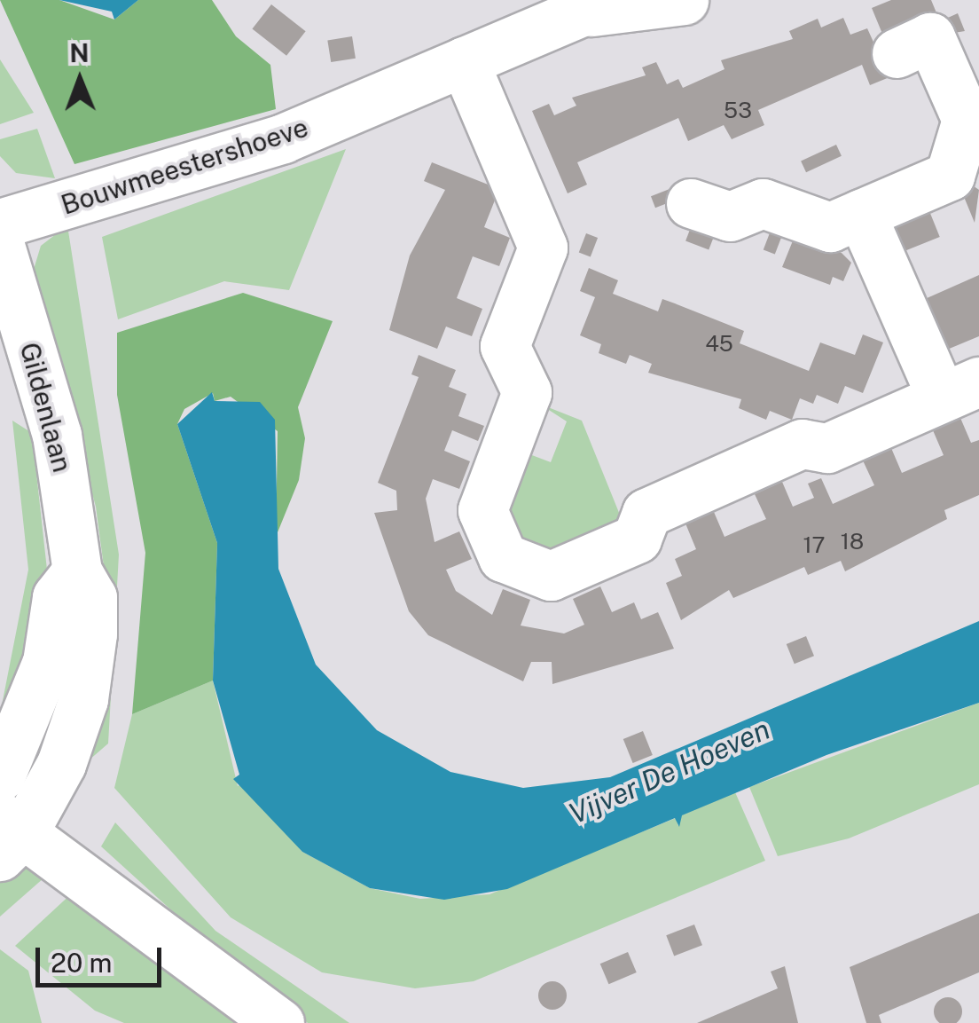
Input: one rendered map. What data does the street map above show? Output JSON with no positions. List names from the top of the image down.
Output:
{
  "streets": {
    "street": ["Bouwmeestershoeve", "Gildenlaan"]
  },
  "water": ["Vijver De Hoeven"],
  "house_numbers": [
    "53",
    "45",
    "18",
    "17"
  ],
  "scale_bar": "20 m",
  "north": "top"
}
